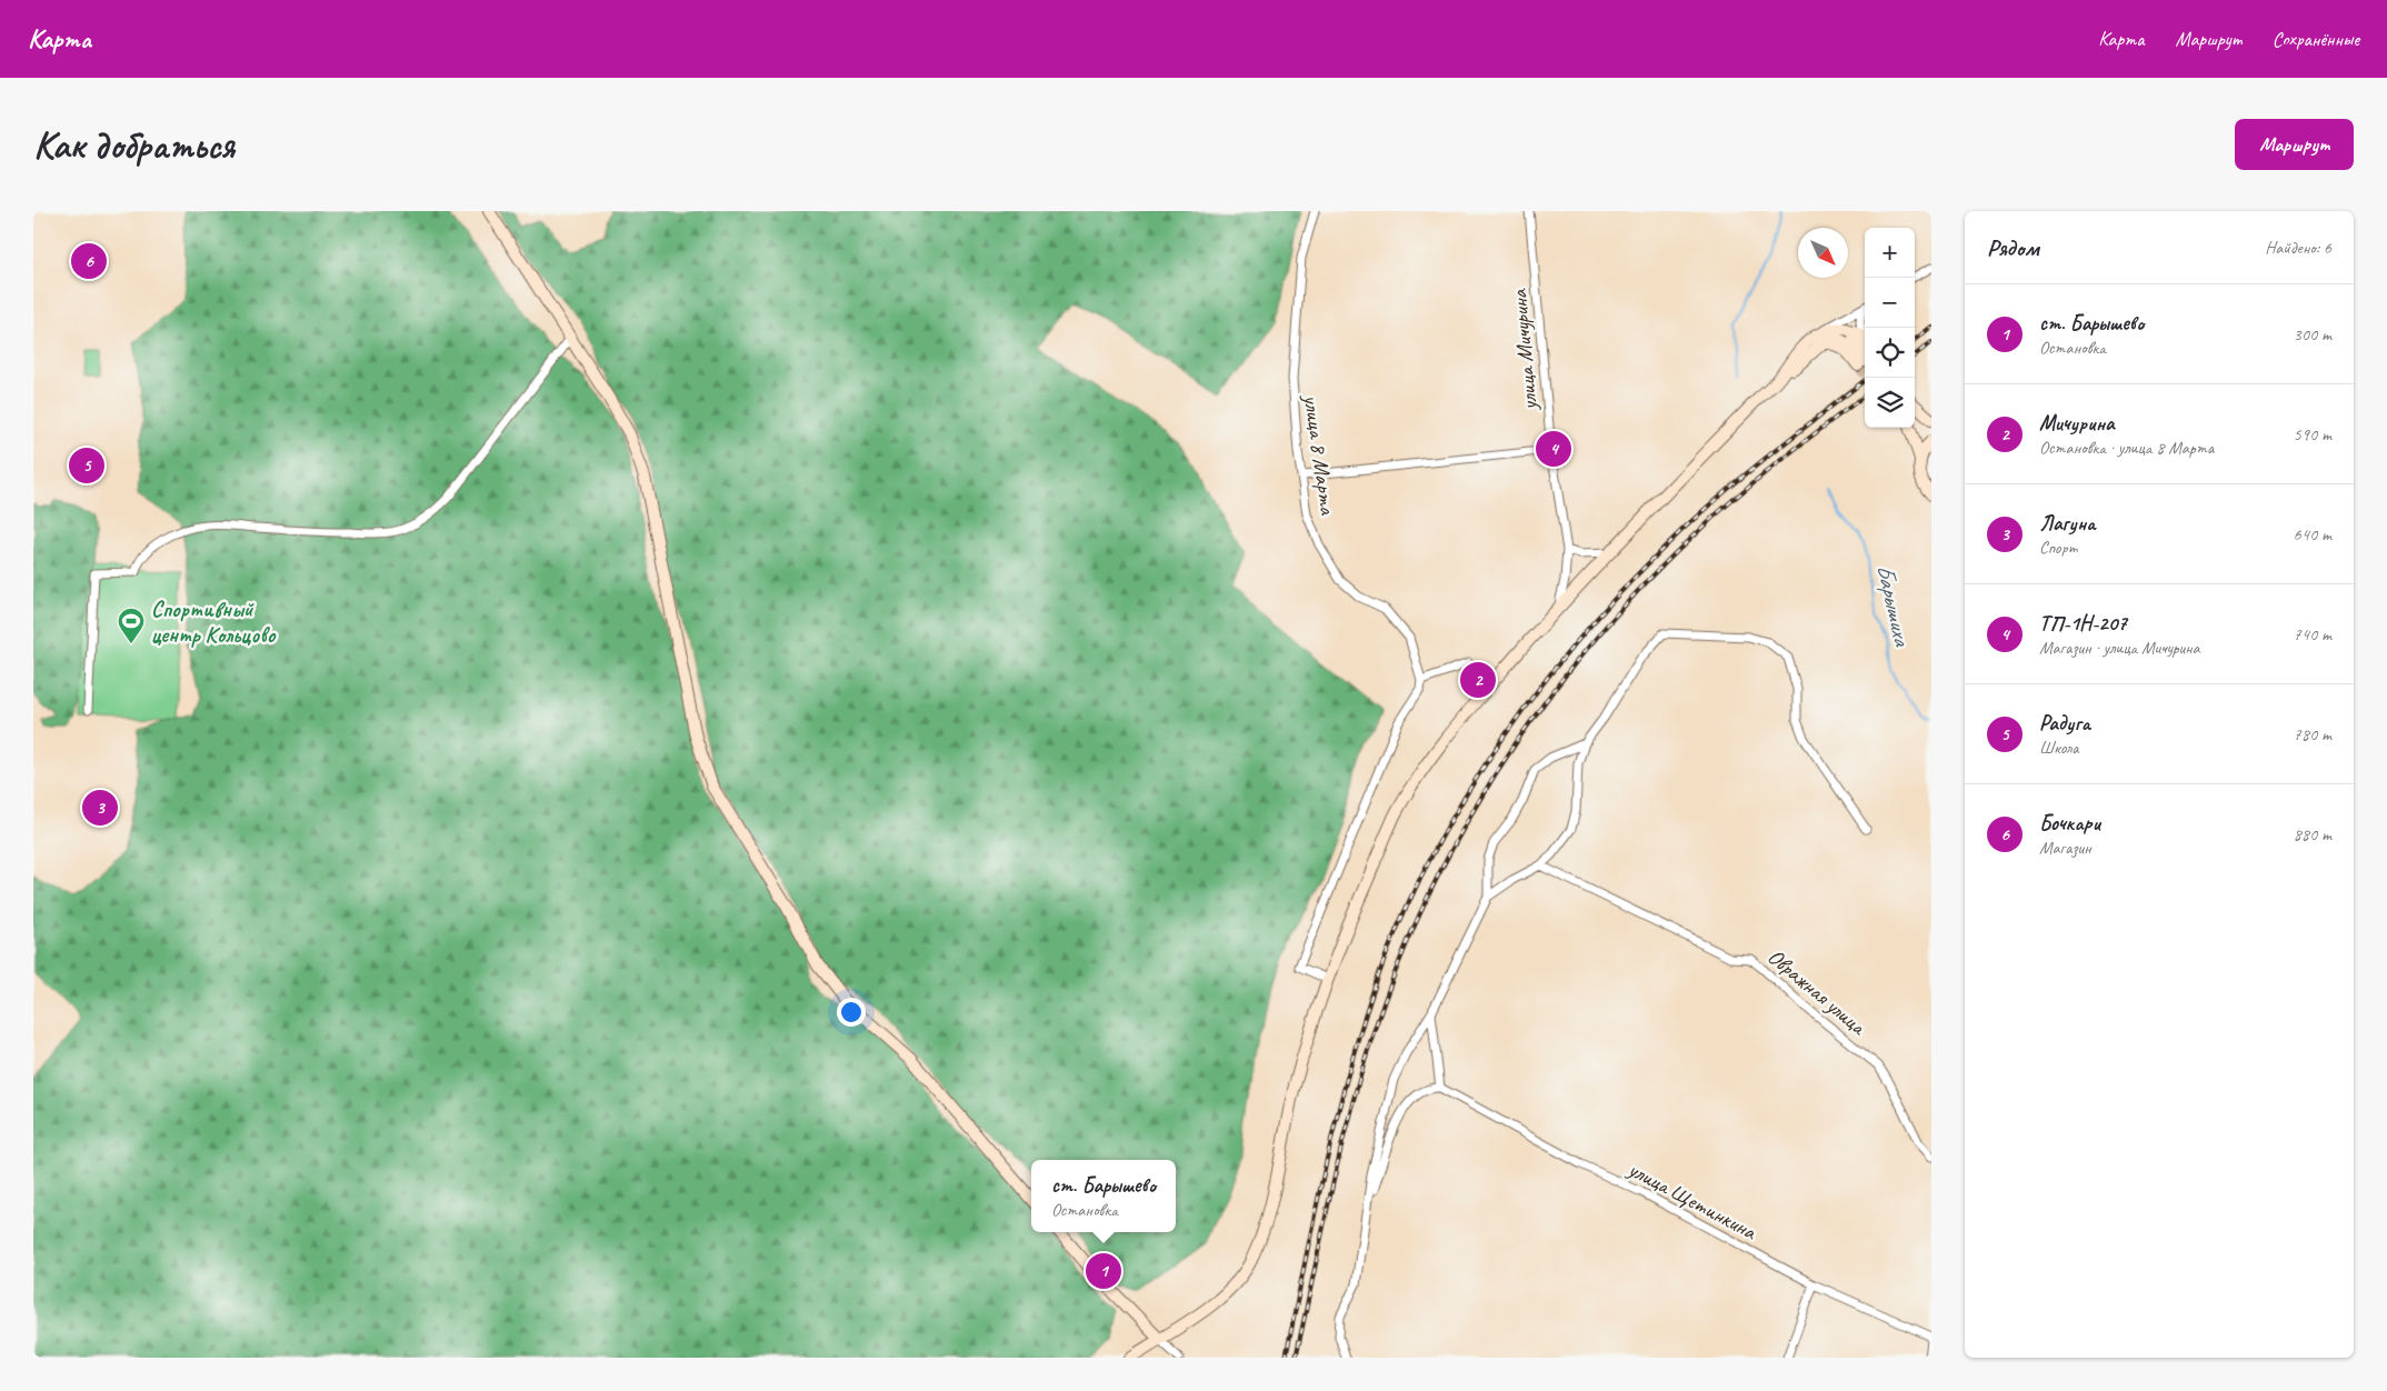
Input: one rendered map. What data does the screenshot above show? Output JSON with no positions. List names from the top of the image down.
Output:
{
  "streets": {
    "street": [
      "улица Мичурина",
      "улица 8 Марта",
      "Овражная улица",
      "улица Щетинкина"
    ]
  },
  "water": ["Барышиха"],
  "places": {
    "sports": ["Спортивный центр Кольцово"]
  },
  "north": "bottom right",
  "page": {
    "header": "Карта",
    "nav": ["Карта", "Маршрут", "Сохранённые"],
    "buttons": "Маршрут",
    "title": "Как добраться",
    "heading": ["Рядом", "Найдено: 6"],
    "map_buttons": ["+", "−"],
    "pins": [
      "6",
      "4",
      "5",
      "2",
      "3",
      "1"
    ],
    "list": [
      {
        "mark": "1",
        "name": "ст. Барышево",
        "note": "Остановка",
        "value": "300 m"
      },
      {
        "mark": "2",
        "name": "Мичурина",
        "note": "Остановка · улица 8 Марта",
        "value": "590 m"
      },
      {
        "mark": "3",
        "name": "Лагуна",
        "note": "Спорт",
        "value": "640 m"
      },
      {
        "mark": "4",
        "name": "ТП-1Н-207",
        "note": "Магазин · улица Мичурина",
        "value": "740 m"
      },
      {
        "mark": "5",
        "name": "Радуга",
        "note": "Школа",
        "value": "780 m"
      },
      {
        "mark": "6",
        "name": "Бочкари",
        "note": "Магазин",
        "value": "880 m"
      }
    ],
    "popup": ["ст. Барышево", "Остановка"]
  }
}
